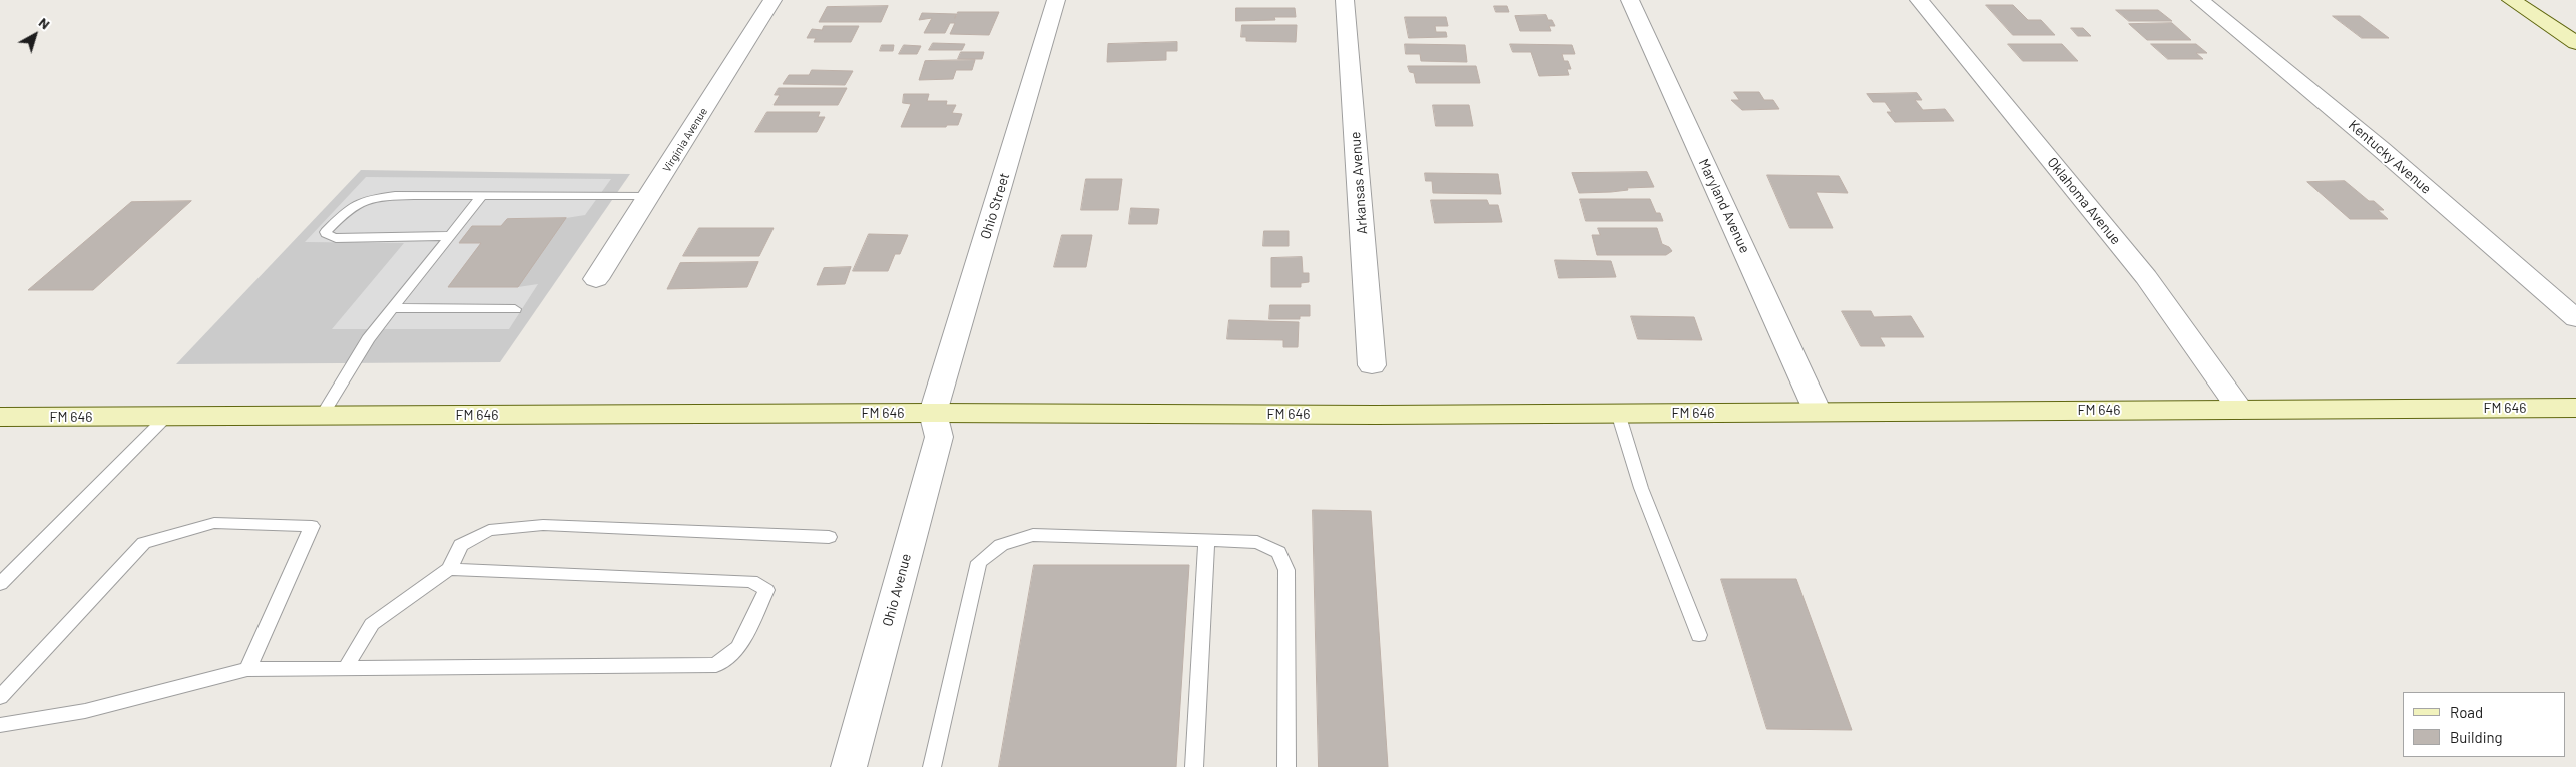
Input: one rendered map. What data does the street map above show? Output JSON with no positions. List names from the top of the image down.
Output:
{
  "streets": {
    "main road": ["FM 646"],
    "street": [
      "Virginia Avenue",
      "Kentucky Avenue",
      "Arkansas Avenue",
      "Oklahoma Avenue",
      "Ohio Street",
      "Maryland Avenue",
      "Ohio Avenue"
    ]
  },
  "crossings": [
    ["Oklahoma Avenue", "FM 646"],
    ["Ohio Street", "FM 646"],
    ["Ohio Street", "Ohio Avenue"],
    ["Maryland Avenue", "FM 646"],
    ["FM 646", "Ohio Avenue"]
  ],
  "legend": ["Road", "Building"],
  "north": "top right"
}
